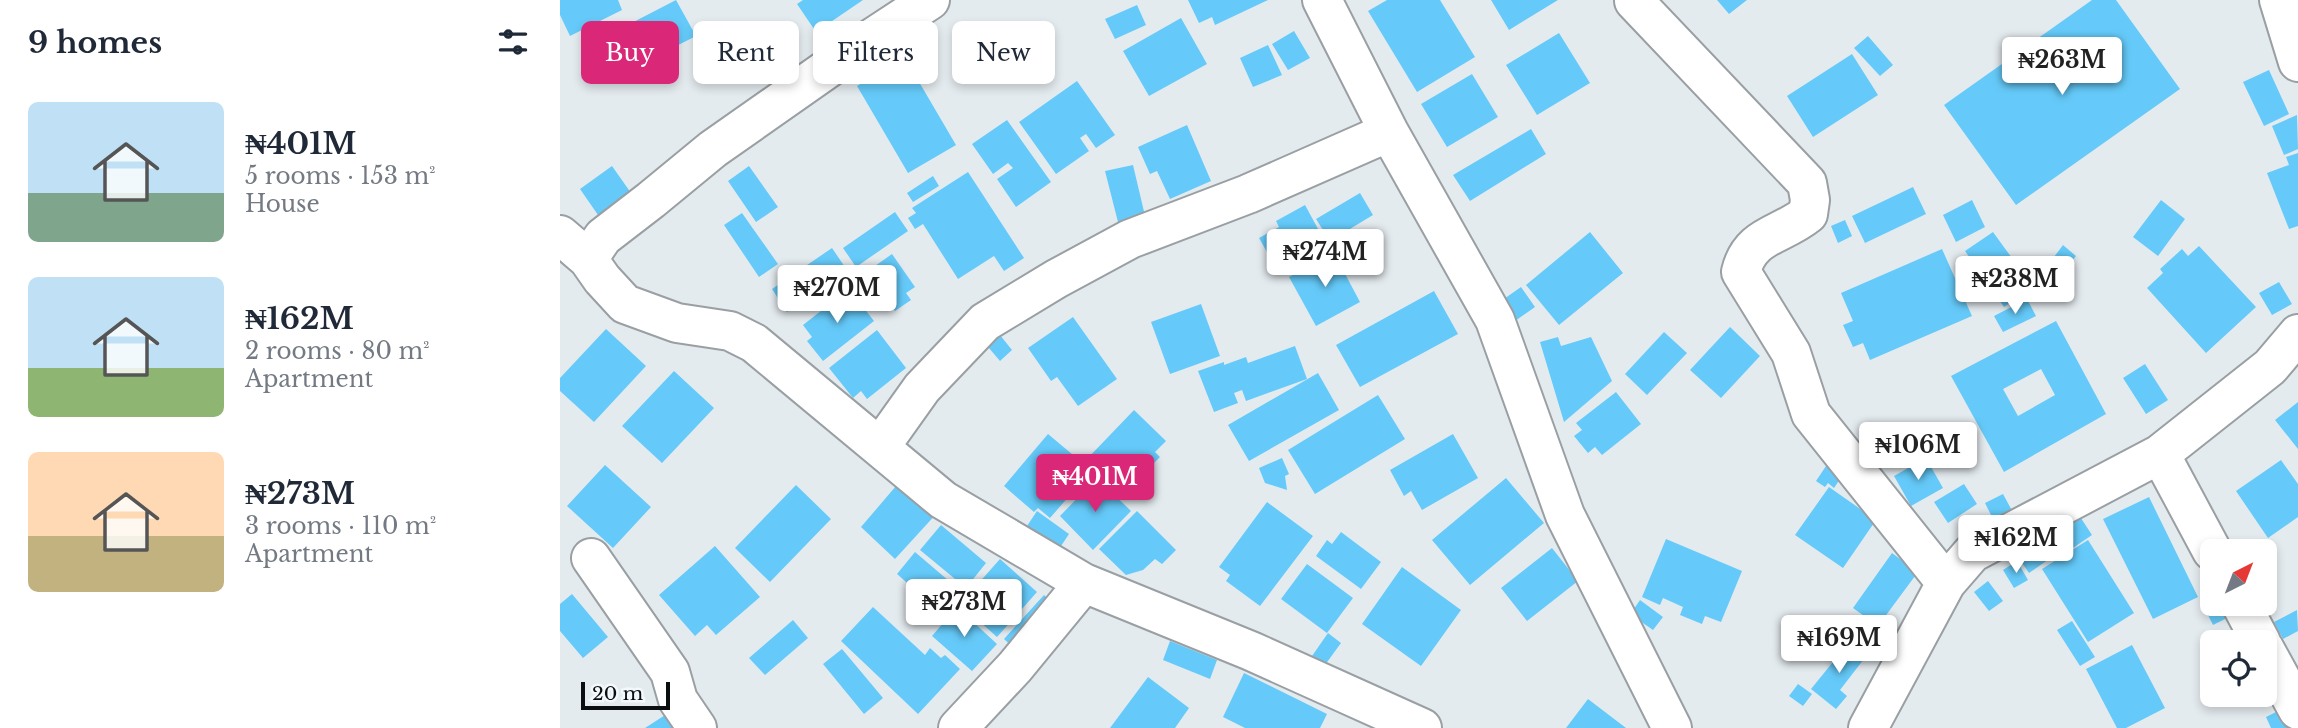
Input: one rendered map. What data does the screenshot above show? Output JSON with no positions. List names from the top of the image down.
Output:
{
  "scale_bar": "20 m",
  "north": "top right",
  "page": {
    "heading": "9 homes",
    "chip": [
      "Buy",
      "Rent",
      "Filters",
      "New"
    ],
    "price": [
      "₦263M",
      "₦274M",
      "₦238M",
      "₦270M",
      "₦106M",
      "₦401M",
      "₦162M",
      "₦273M",
      "₦169M"
    ],
    "list": [
      {
        "name": "₦401M",
        "note": "5 rooms · 153 m² · House"
      },
      {
        "name": "₦162M",
        "note": "2 rooms · 80 m² · Apartment"
      },
      {
        "name": "₦273M",
        "note": "3 rooms · 110 m² · Apartment"
      }
    ],
    "scale": "20 m"
  }
}
